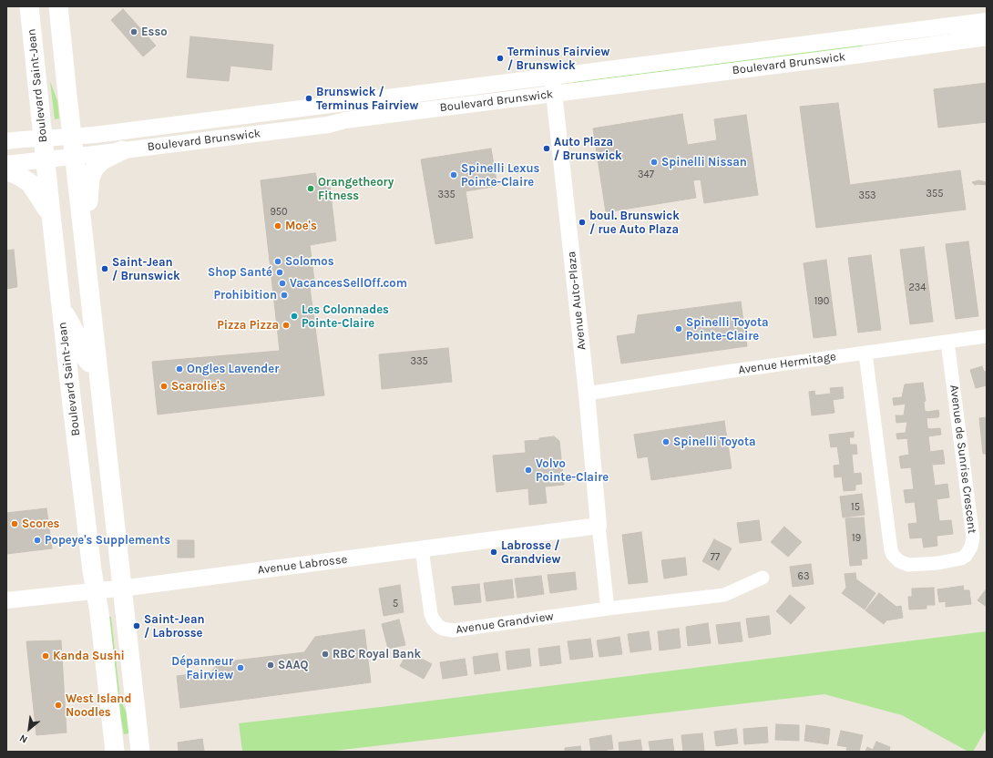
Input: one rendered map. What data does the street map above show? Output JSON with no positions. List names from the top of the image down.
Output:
{
  "streets": {
    "main road": ["Boulevard Saint-Jean"],
    "street": [
      "Boulevard Brunswick",
      "Avenue Auto-Plaza",
      "Avenue Hermitage",
      "Avenue de Sunrise Crescent",
      "Avenue Labrosse",
      "Avenue Grandview"
    ]
  },
  "crossings": [
    ["Boulevard Brunswick", "Boulevard Saint-Jean"],
    ["Boulevard Brunswick", "Avenue Auto-Plaza"],
    ["Boulevard Saint-Jean", "Avenue Labrosse"],
    ["Avenue Auto-Plaza", "Avenue Hermitage"],
    ["Avenue Auto-Plaza", "Avenue Labrosse"],
    ["Avenue Hermitage", "Avenue de Sunrise Crescent"],
    ["Avenue Labrosse", "Avenue Grandview"]
  ],
  "places": [
    "Esso",
    "Terminus Fairview / Brunswick",
    "Brunswick / Terminus Fairview",
    "Auto Plaza / Brunswick",
    "Spinelli Nissan",
    "Spinelli Lexus Pointe-Claire",
    "Orangetheory Fitness",
    "boul. Brunswick / rue Auto Plaza",
    "Moe's",
    "Solomos",
    "Saint-Jean / Brunswick",
    "Shop Santé",
    "VacancesSellOff.com",
    "Prohibition",
    "Les Colonnades Pointe-Claire",
    "Pizza Pizza",
    "Spinelli Toyota Pointe-Claire",
    "Ongles Lavender",
    "Scarolie's",
    "Spinelli Toyota",
    "Volvo Pointe-Claire",
    "Scores",
    "Popeye's Supplements",
    "Labrosse / Grandview",
    "Saint-Jean / Labrosse",
    "RBC Royal Bank",
    "Kanda Sushi",
    "SAAQ",
    "Dépanneur Fairview",
    "West Island Noodles"
  ],
  "house_numbers": [
    "347",
    "355",
    "335",
    "353",
    "950",
    "234",
    "190",
    "335",
    "15",
    "19",
    "77",
    "63",
    "5"
  ],
  "north": "bottom left"
}
